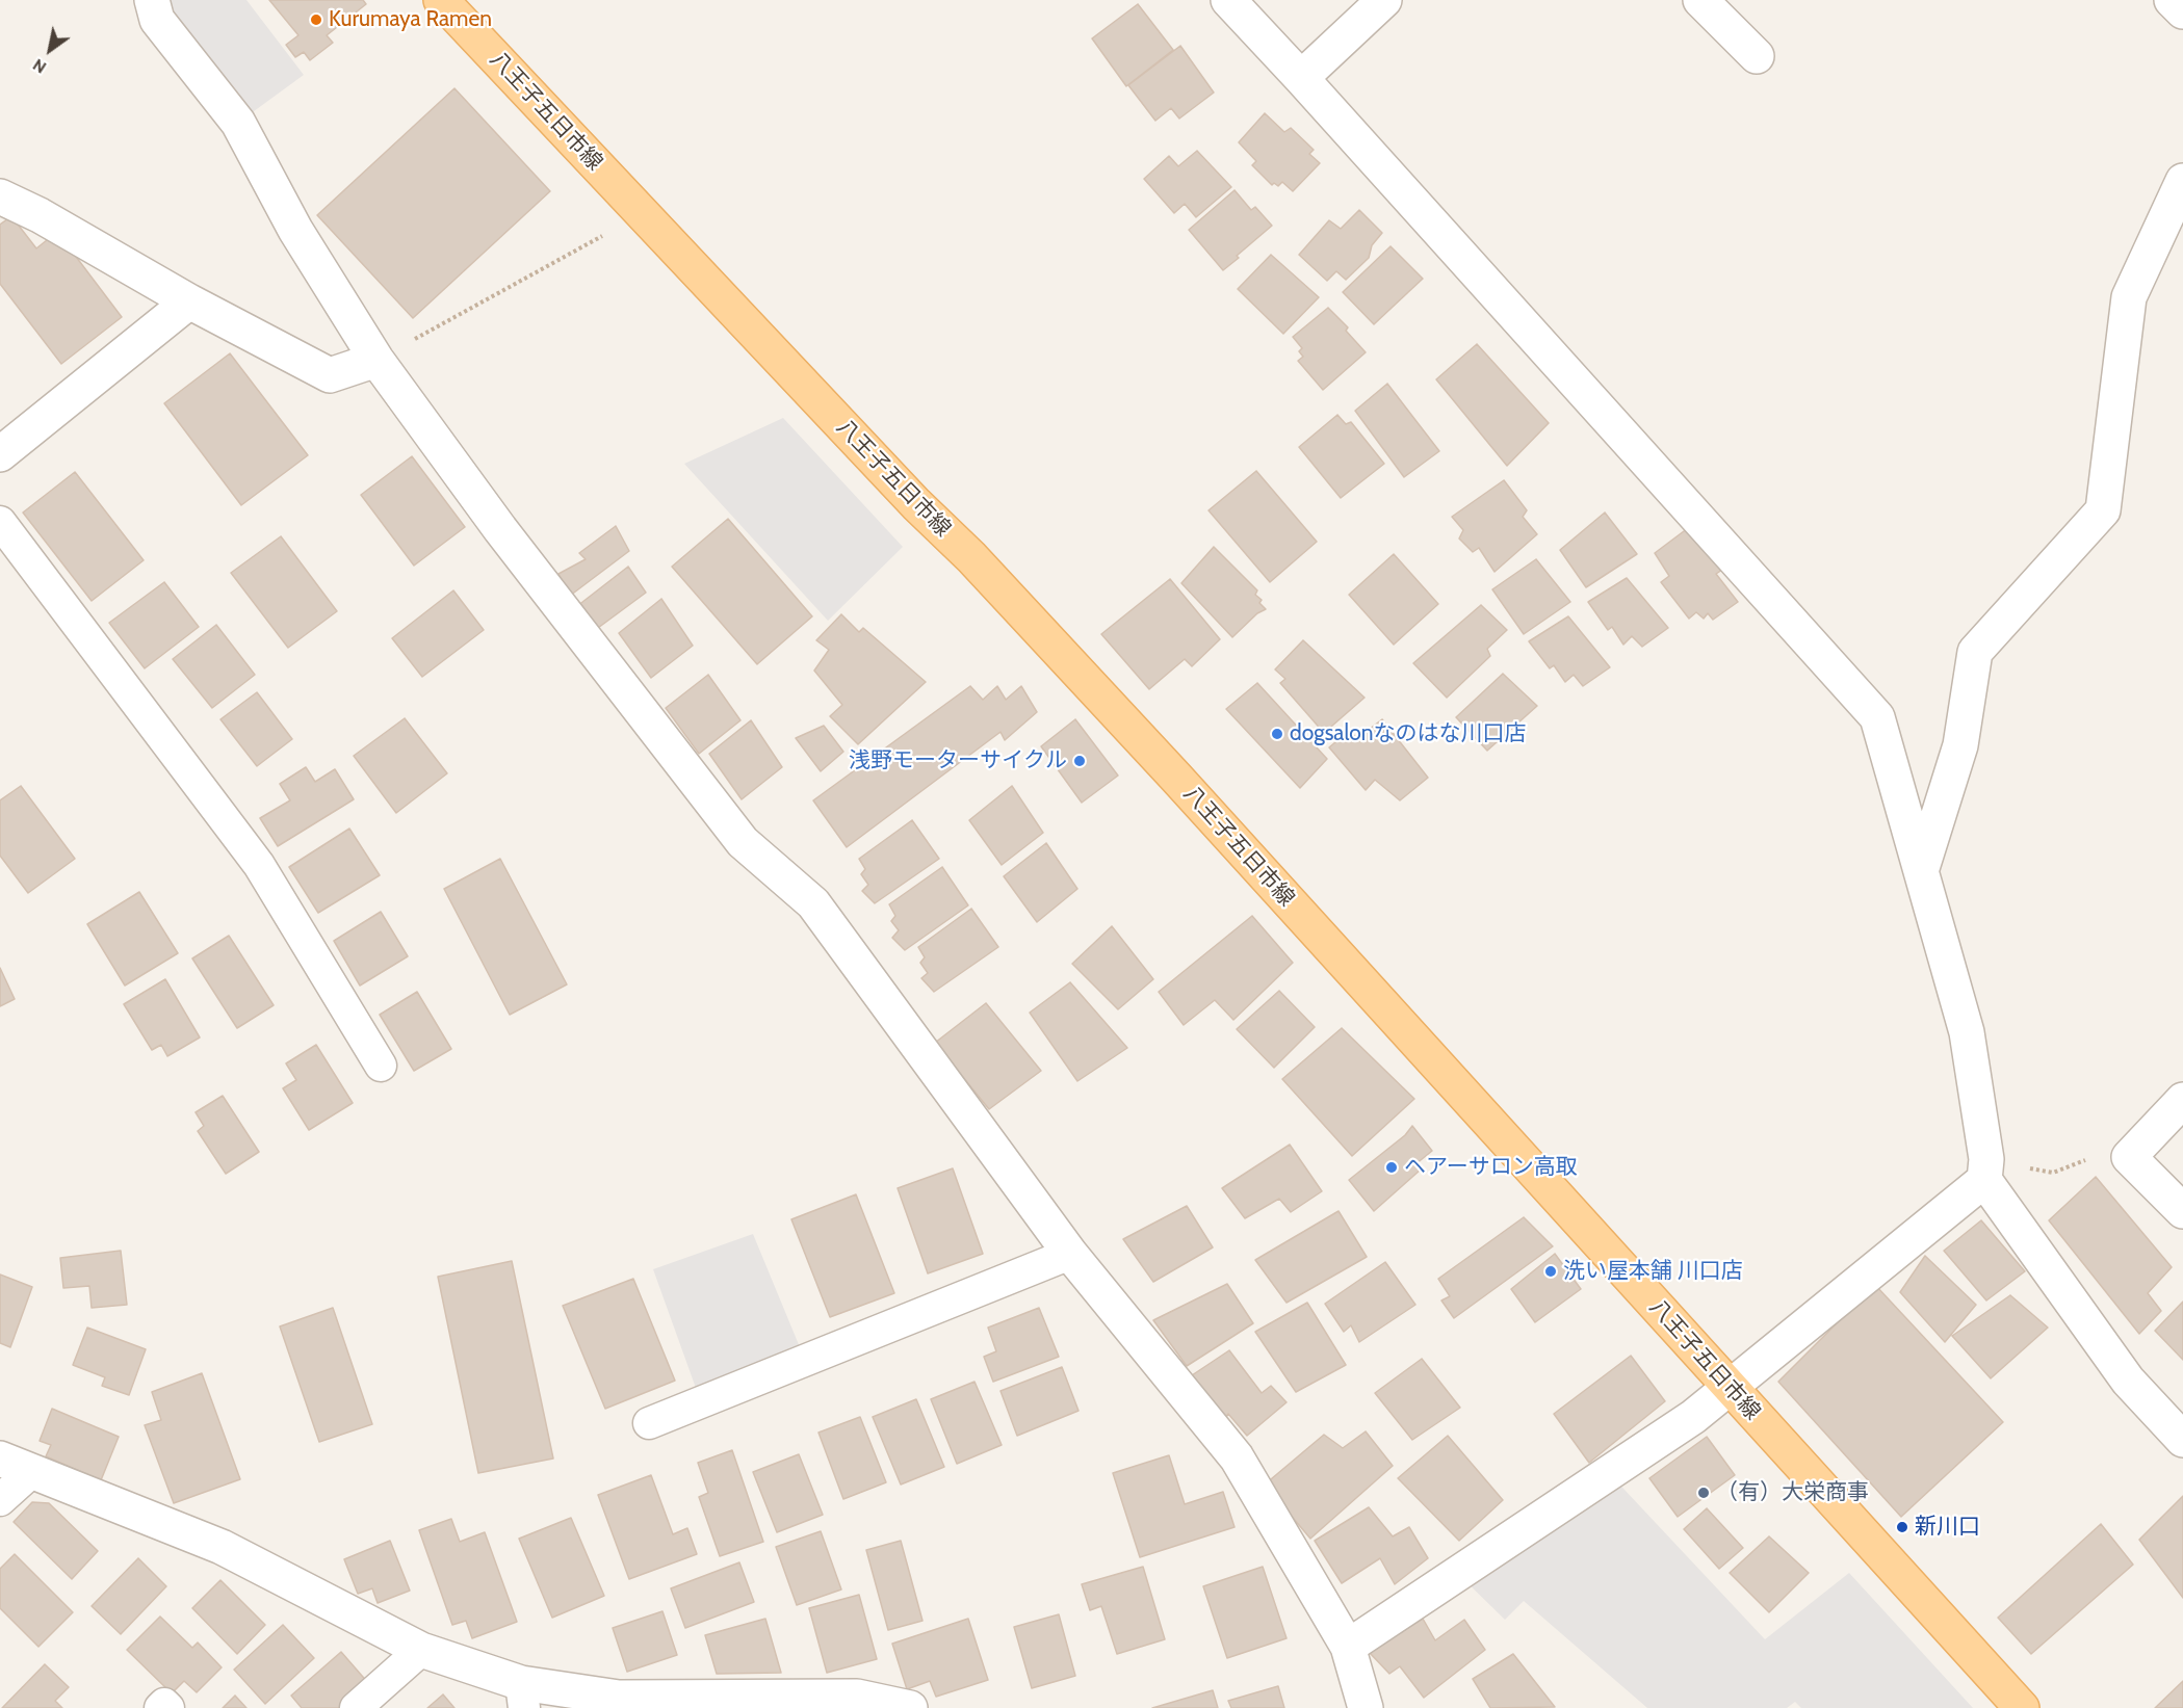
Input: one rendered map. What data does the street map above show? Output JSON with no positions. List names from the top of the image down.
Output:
{
  "streets": {
    "main road": ["八王子五日市線"]
  },
  "places": [
    "Kurumaya Ramen",
    "dogsalonなのはな川口店",
    "浅野モーターサイクル",
    "ヘアーサロン高取",
    "洗い屋本舗 川口店",
    "（有）大栄商事",
    "新川口"
  ],
  "north": "bottom left"
}
